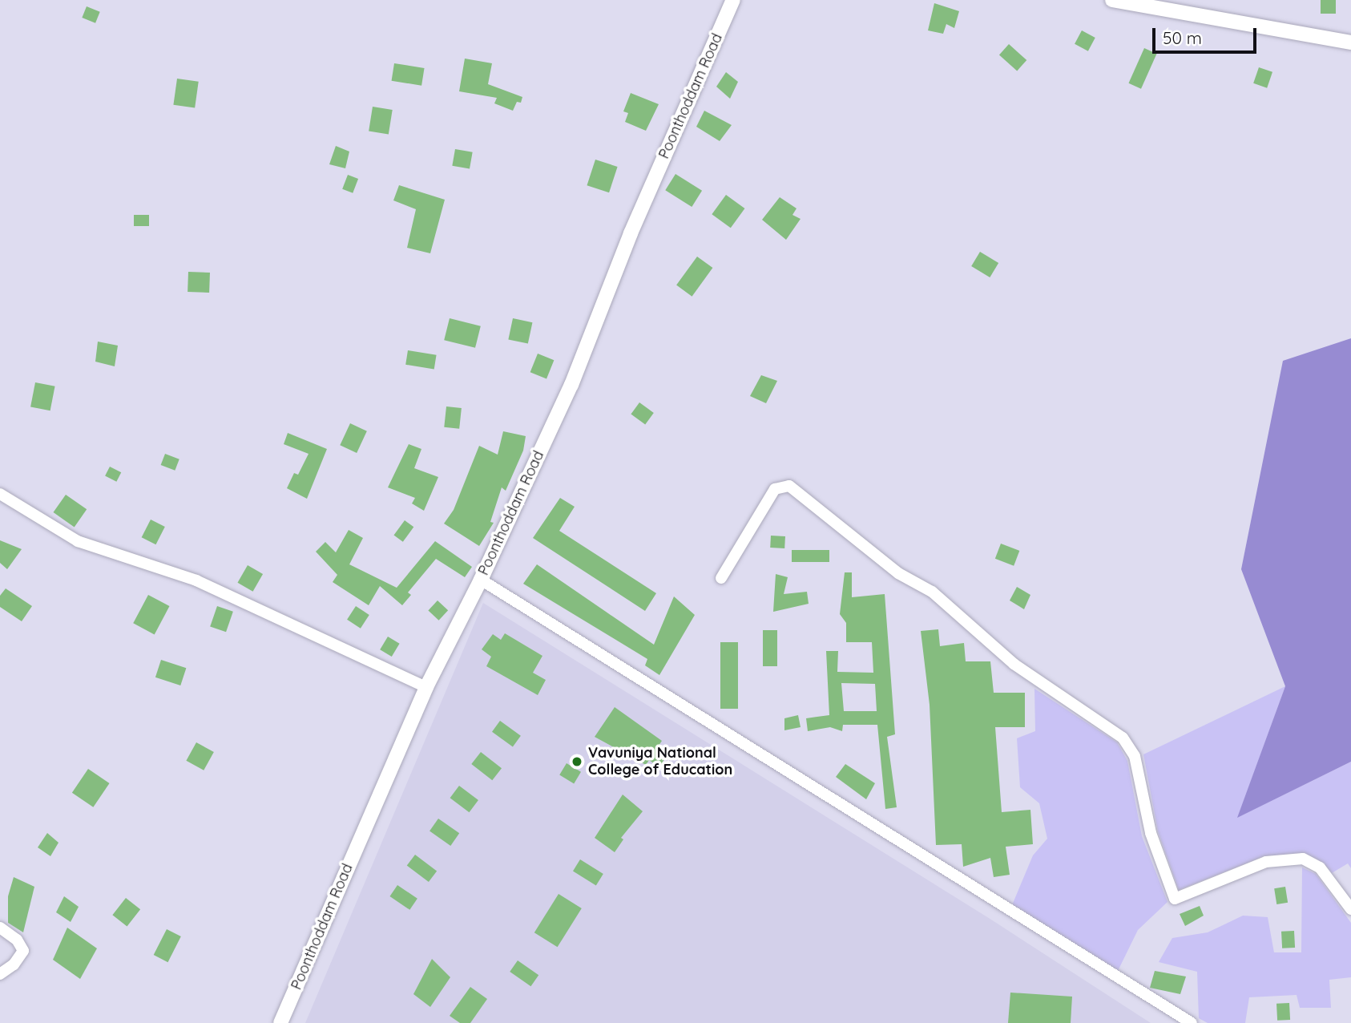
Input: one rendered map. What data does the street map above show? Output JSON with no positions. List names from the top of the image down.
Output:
{
  "streets": {
    "street": ["Poonthoddam Road"]
  },
  "places": ["Vavuniya National College of Education"],
  "scale_bar": "50 m"
}
